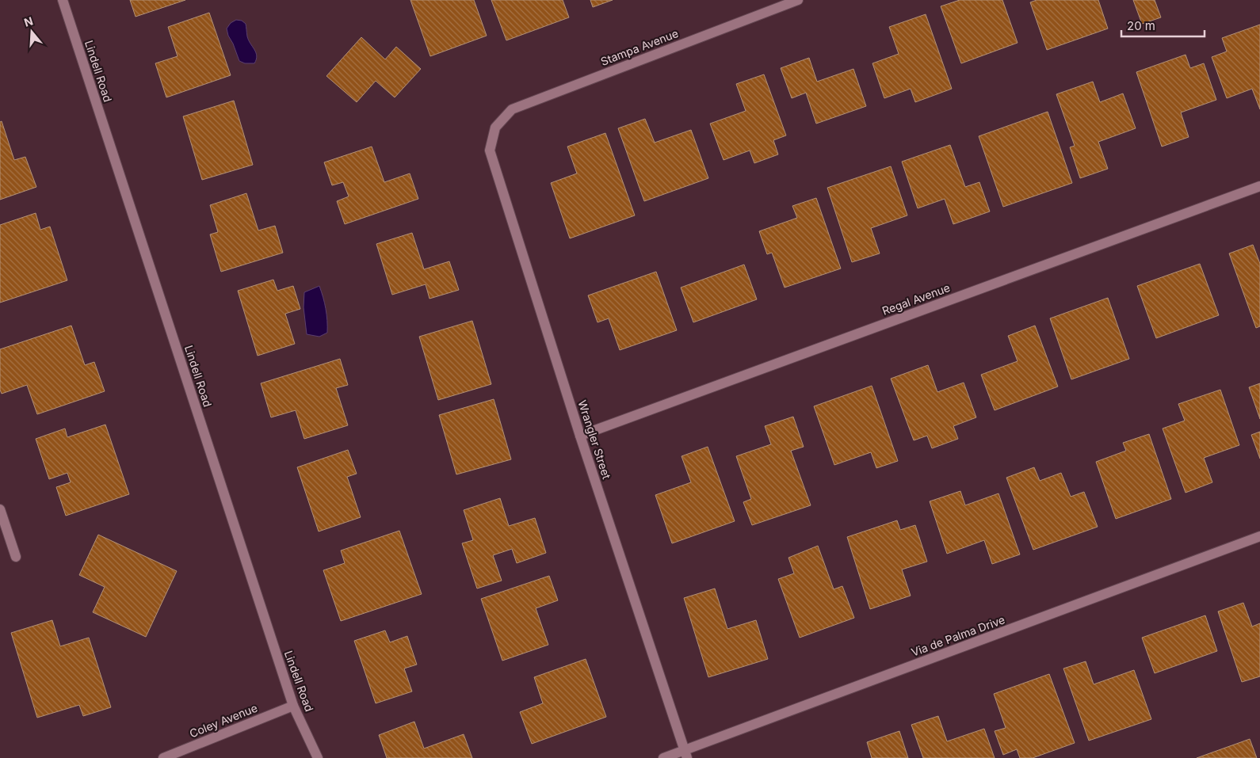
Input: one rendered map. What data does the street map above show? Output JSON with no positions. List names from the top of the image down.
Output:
{
  "streets": {
    "street": [
      "Stampa Avenue",
      "Lindell Road",
      "Regal Avenue",
      "Wrangler Street",
      "Via de Palma Drive",
      "Coley Avenue"
    ]
  },
  "crossings": [
    ["Stampa Avenue", "Wrangler Street"],
    ["Lindell Road", "Coley Avenue"],
    ["Regal Avenue", "Wrangler Street"],
    ["Wrangler Street", "Via de Palma Drive"]
  ],
  "scale_bar": "20 m",
  "north": "top"
}
